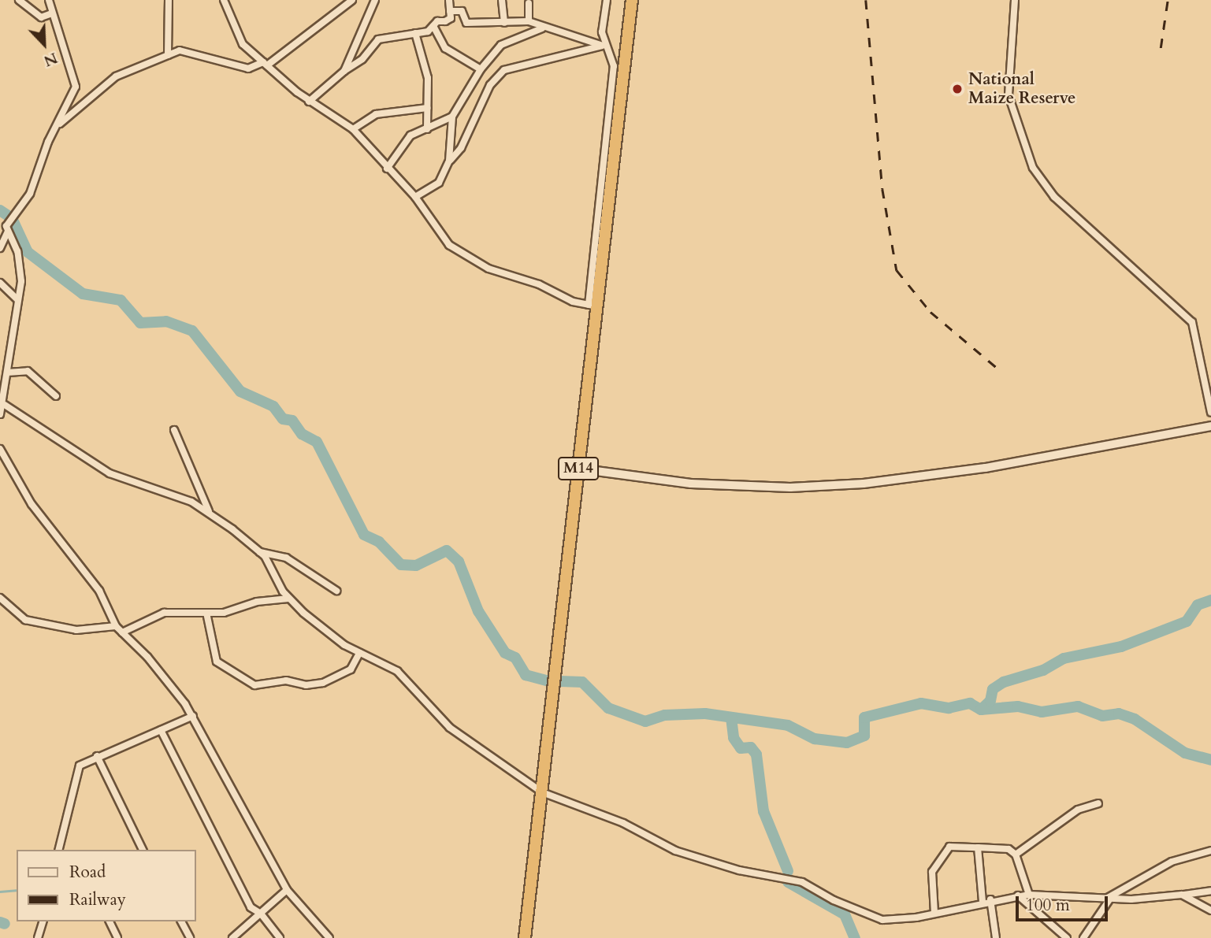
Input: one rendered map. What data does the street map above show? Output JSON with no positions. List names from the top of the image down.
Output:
{
  "streets": {
    "highway": ["M14"]
  },
  "places": ["National Maize Reserve"],
  "legend": ["Road", "Railway"],
  "scale_bar": "100 m",
  "north": "bottom right"
}
